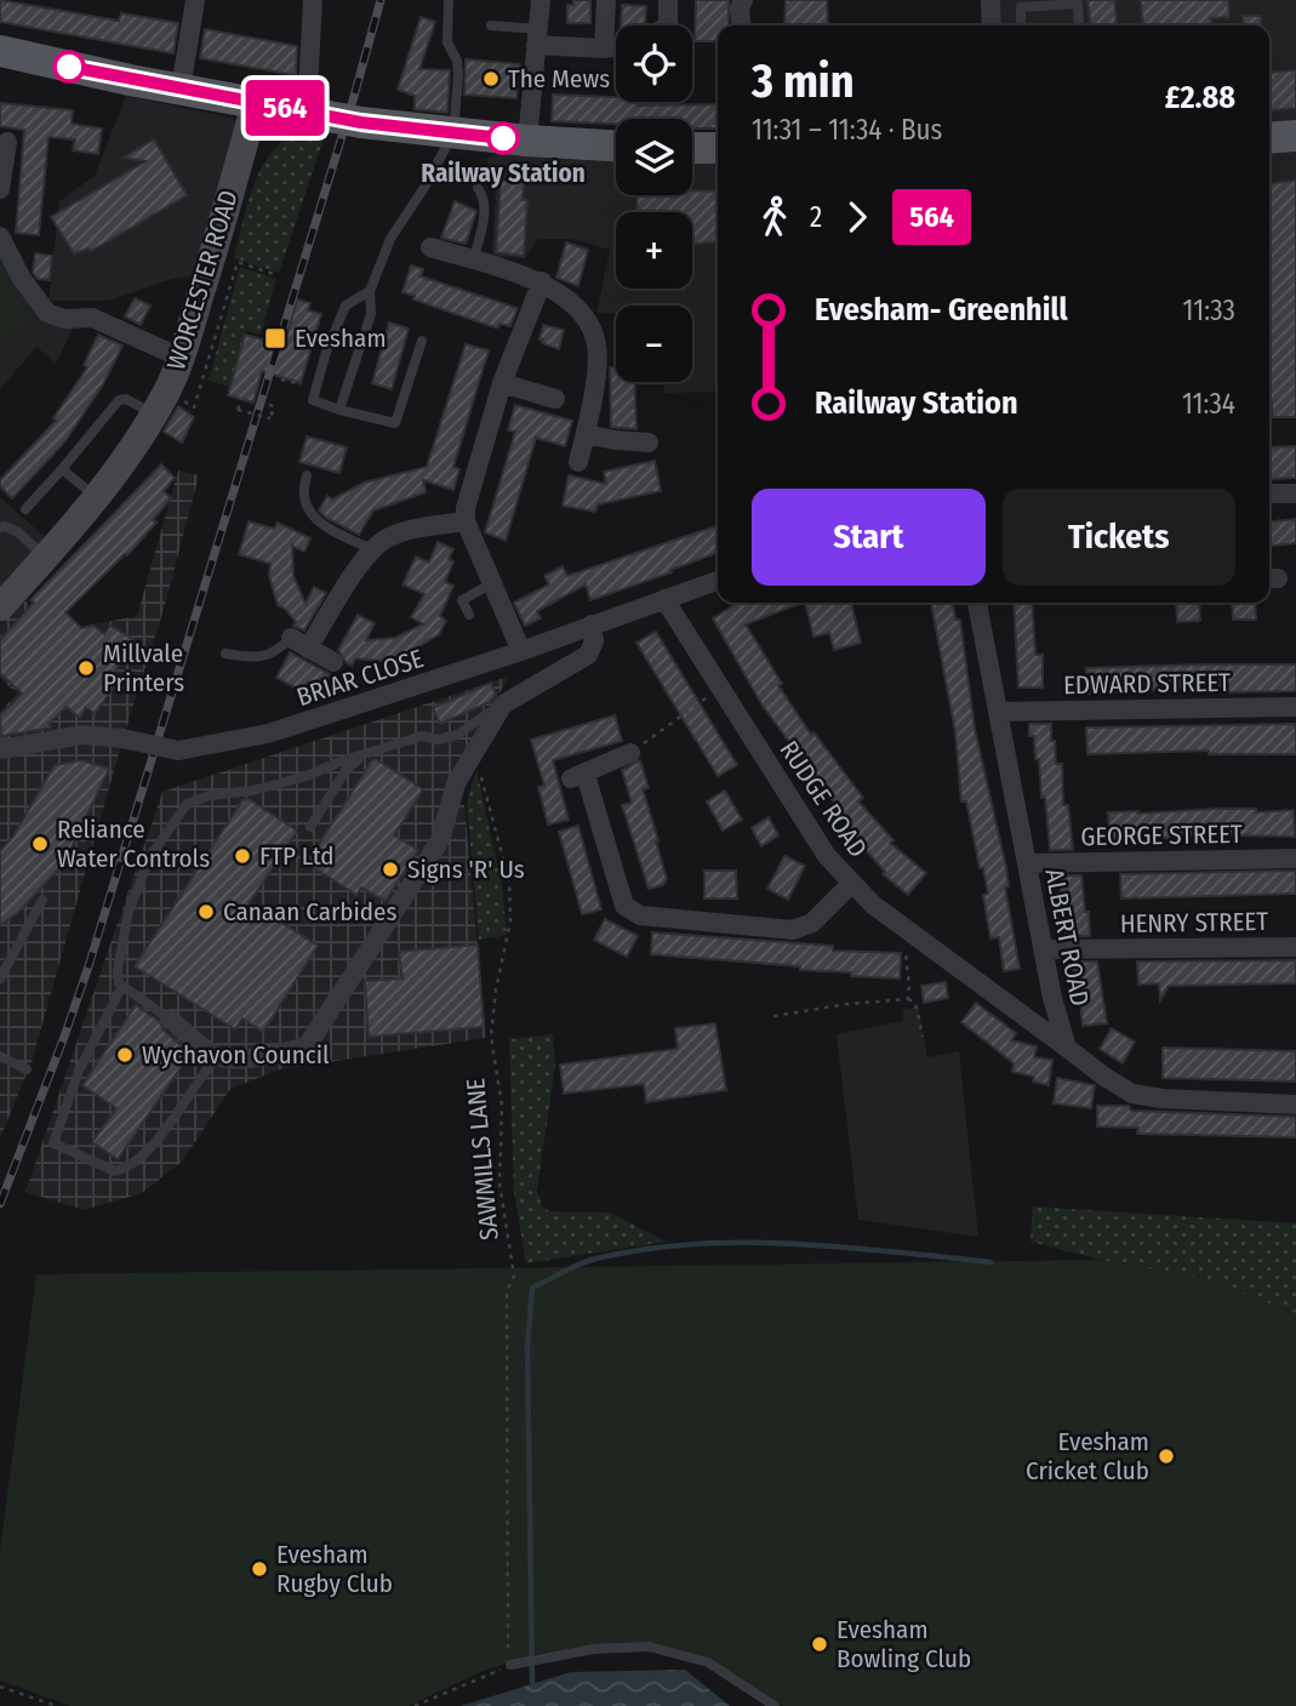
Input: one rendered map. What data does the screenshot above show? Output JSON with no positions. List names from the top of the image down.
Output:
{
  "streets": {
    "main road": ["WORCESTER ROAD"],
    "street": [
      "BRIAR CLOSE",
      "EDWARD STREET",
      "RUDGE ROAD",
      "GEORGE STREET",
      "HENRY STREET",
      "ALBERT ROAD"
    ],
    "path": ["SAWMILLS LANE"]
  },
  "crossings": [
    ["BRIAR CLOSE", "RUDGE ROAD"],
    ["EDWARD STREET", "ALBERT ROAD"],
    ["RUDGE ROAD", "ALBERT ROAD"],
    ["GEORGE STREET", "ALBERT ROAD"],
    ["HENRY STREET", "ALBERT ROAD"]
  ],
  "places": {
    "other": [
      "The Mews",
      "Railway Station",
      "Millvale Printers",
      "Reliance Water Controls",
      "FTP Ltd",
      "Signs 'R' Us",
      "Canaan Carbides",
      "Wychavon Council",
      "Evesham Cricket Club",
      "Evesham Rugby Club",
      "Evesham Bowling Club"
    ],
    "transit": ["Evesham"]
  },
  "lines": ["bus line 564"],
  "page": {
    "on_map": "564",
    "map_buttons": ["+", "−"],
    "heading": ["3 min", "11:31 – 11:34 · Bus", "£2.88"],
    "legs": ["2", "564"],
    "list": [
      {
        "name": "Evesham- Greenhill",
        "value": "11:33"
      },
      {
        "name": "Railway Station",
        "value": "11:34"
      }
    ],
    "buttons": ["Start", "Tickets"]
  }
}
